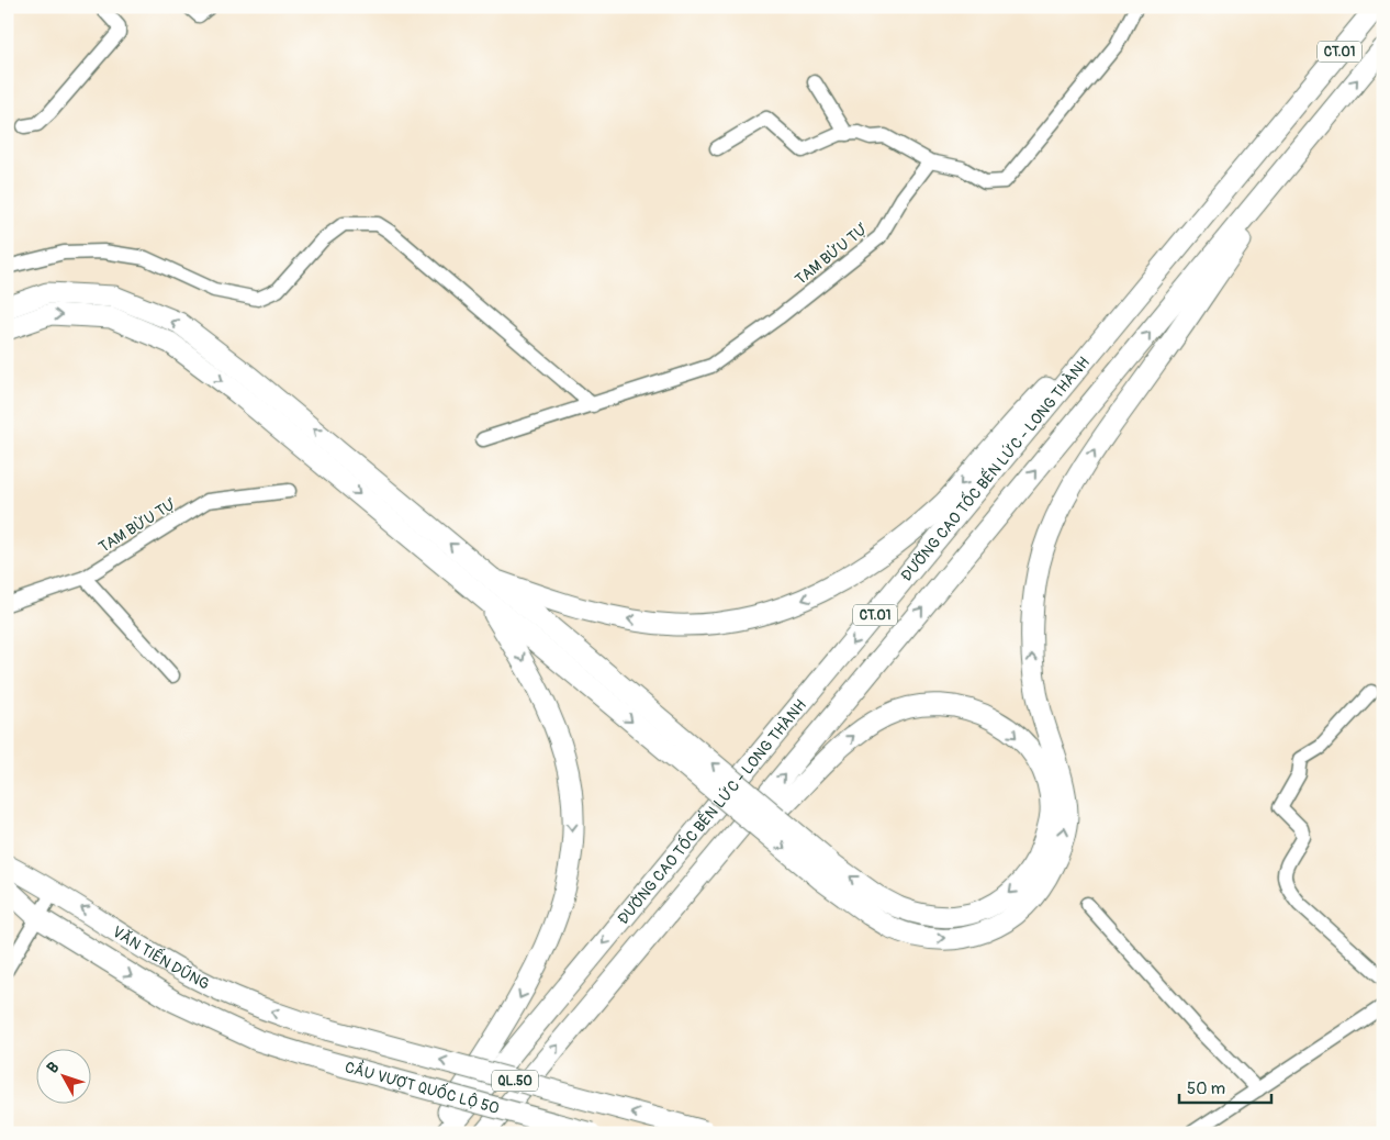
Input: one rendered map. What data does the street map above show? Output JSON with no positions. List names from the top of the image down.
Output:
{
  "streets": {
    "highway": [
      "CT.01",
      "ĐƯỜNG CAO TỐC BẾN LỨC - LONG THÀNH",
      "VĂN TIẾN DŨNG",
      "QL.50",
      "CẦU VƯỢT QUỐC LỘ 50"
    ],
    "street": ["TAM BỬU TỰ", "TAM BỪU TỰ"]
  },
  "crossings": [
    ["VĂN TIẾN DŨNG", "CẦU VƯỢT QUỐC LỘ 50"]
  ],
  "scale_bar": "50 m",
  "north": "top left"
}
